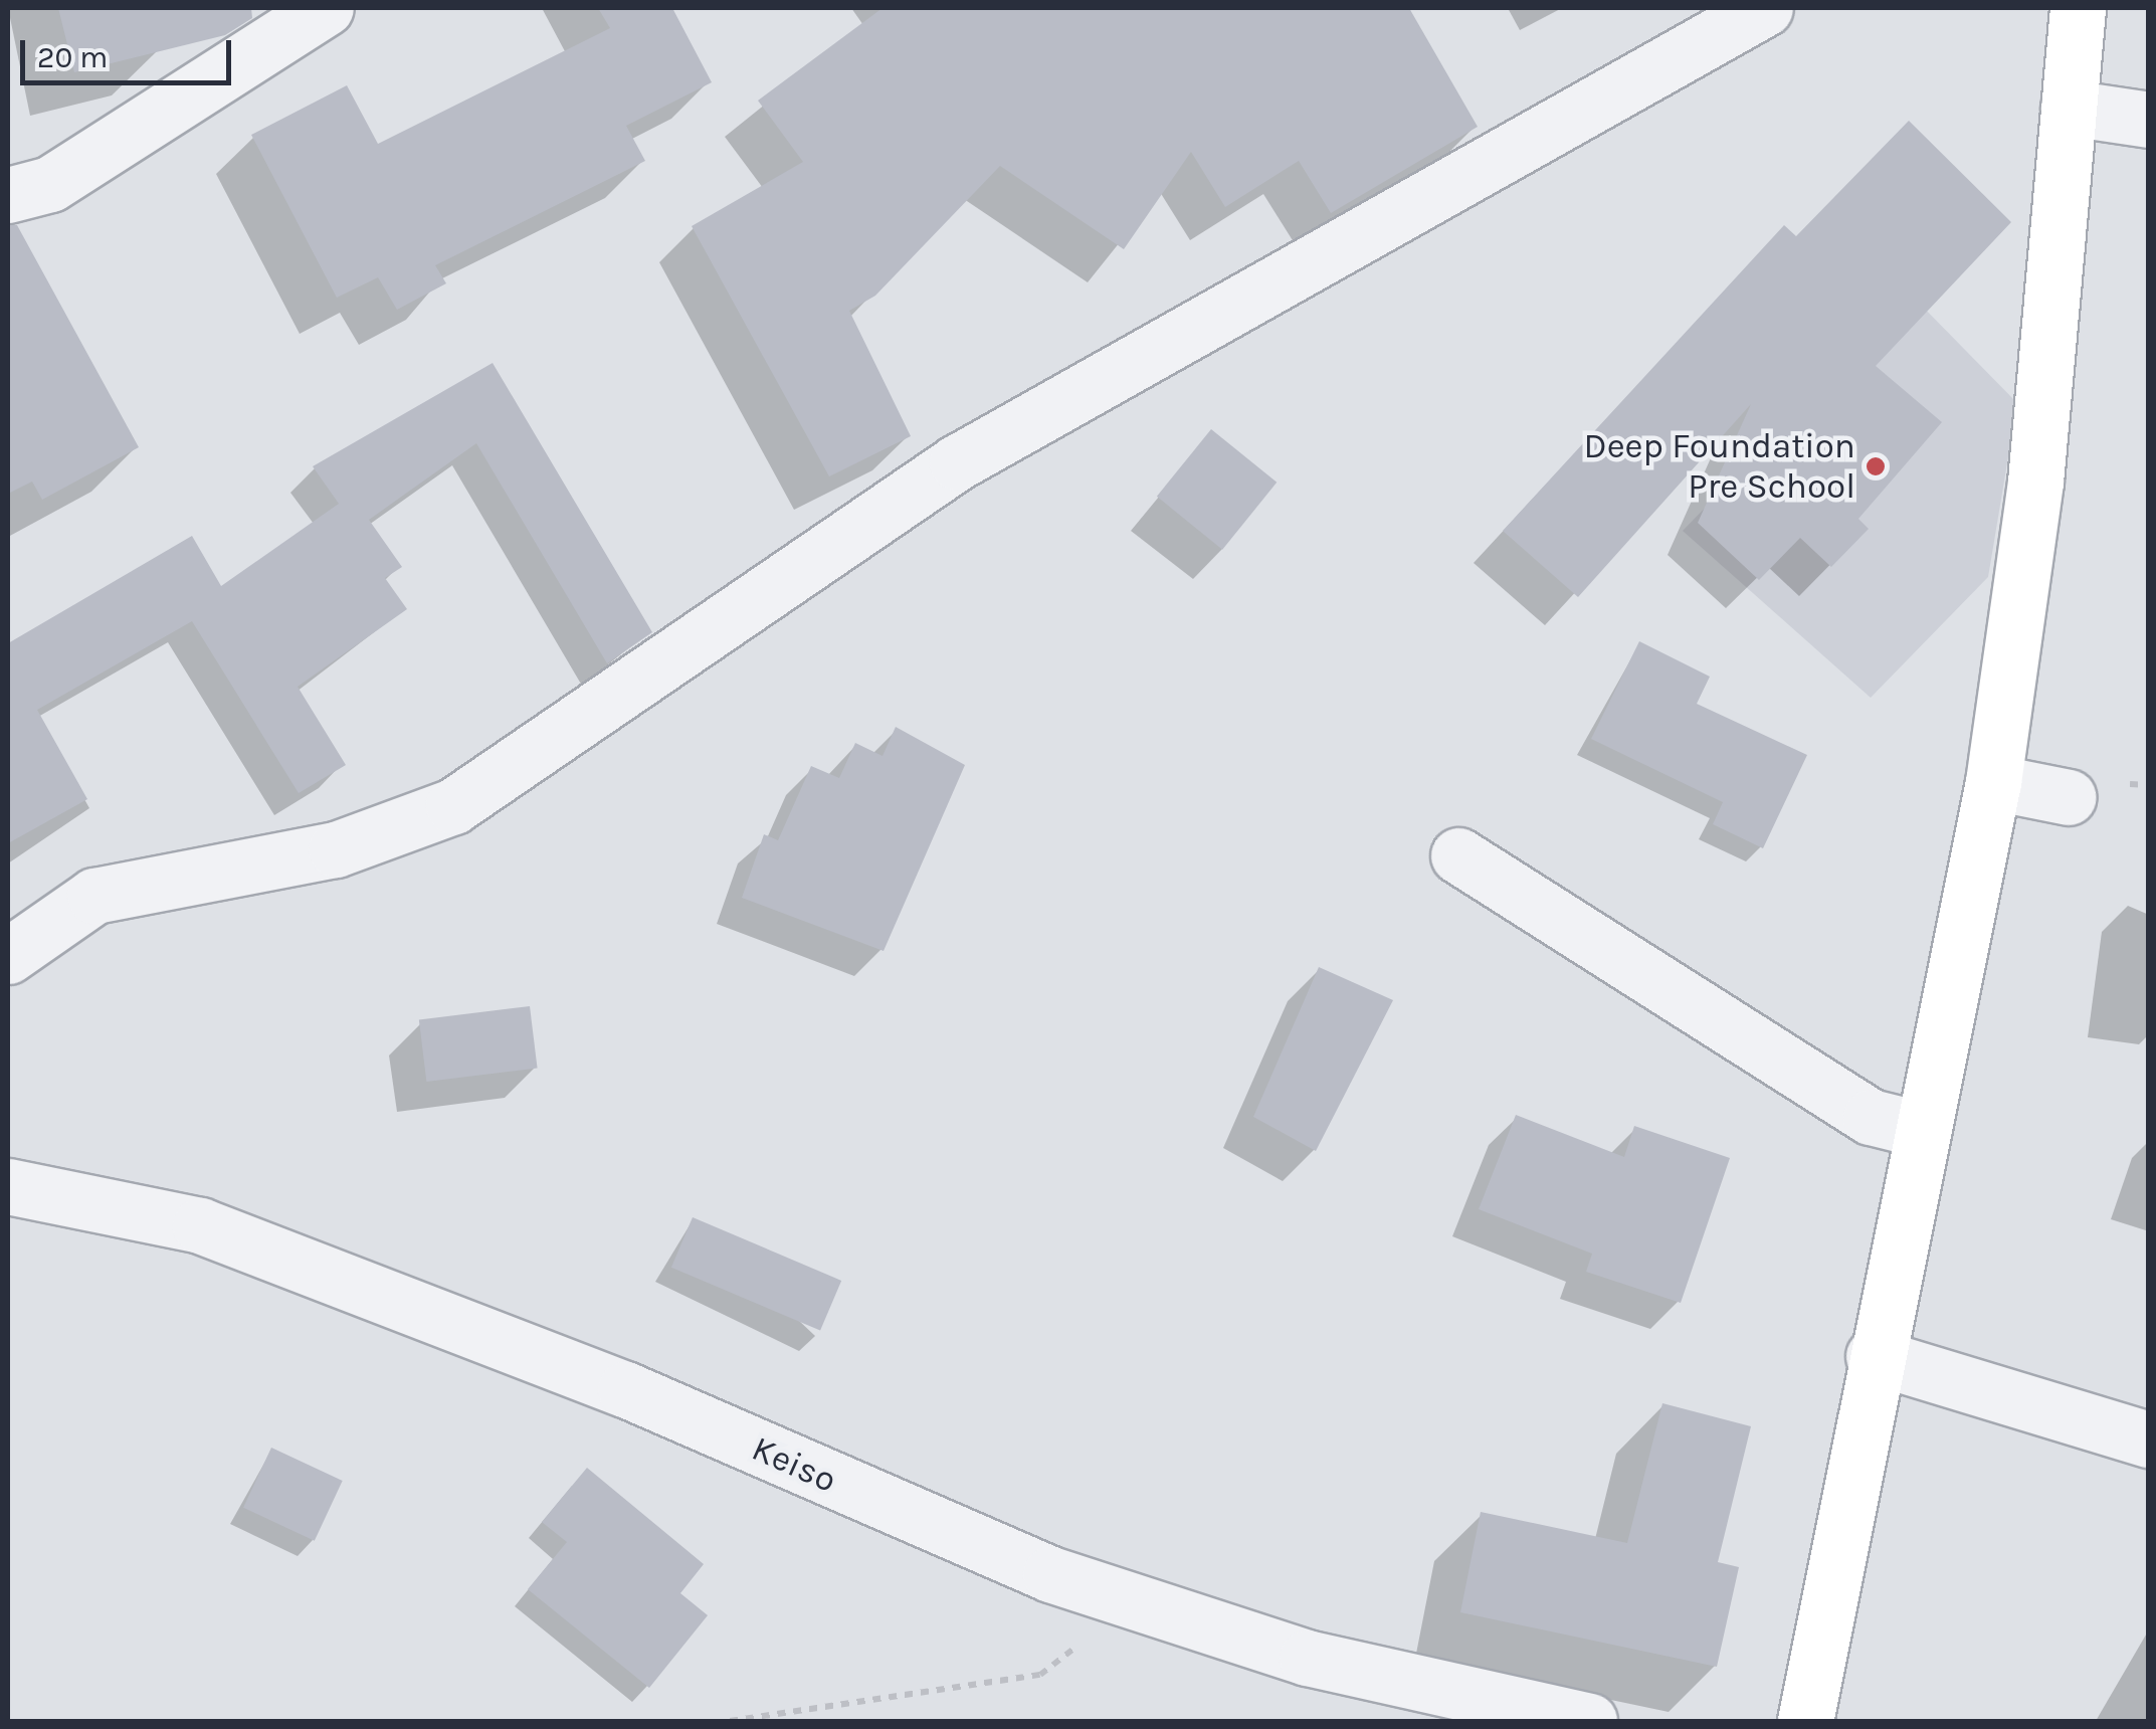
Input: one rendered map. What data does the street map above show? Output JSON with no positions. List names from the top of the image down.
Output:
{
  "streets": {
    "street": ["Keiso"]
  },
  "places": ["Deep Foundation Pre School"],
  "scale_bar": "20 m"
}
